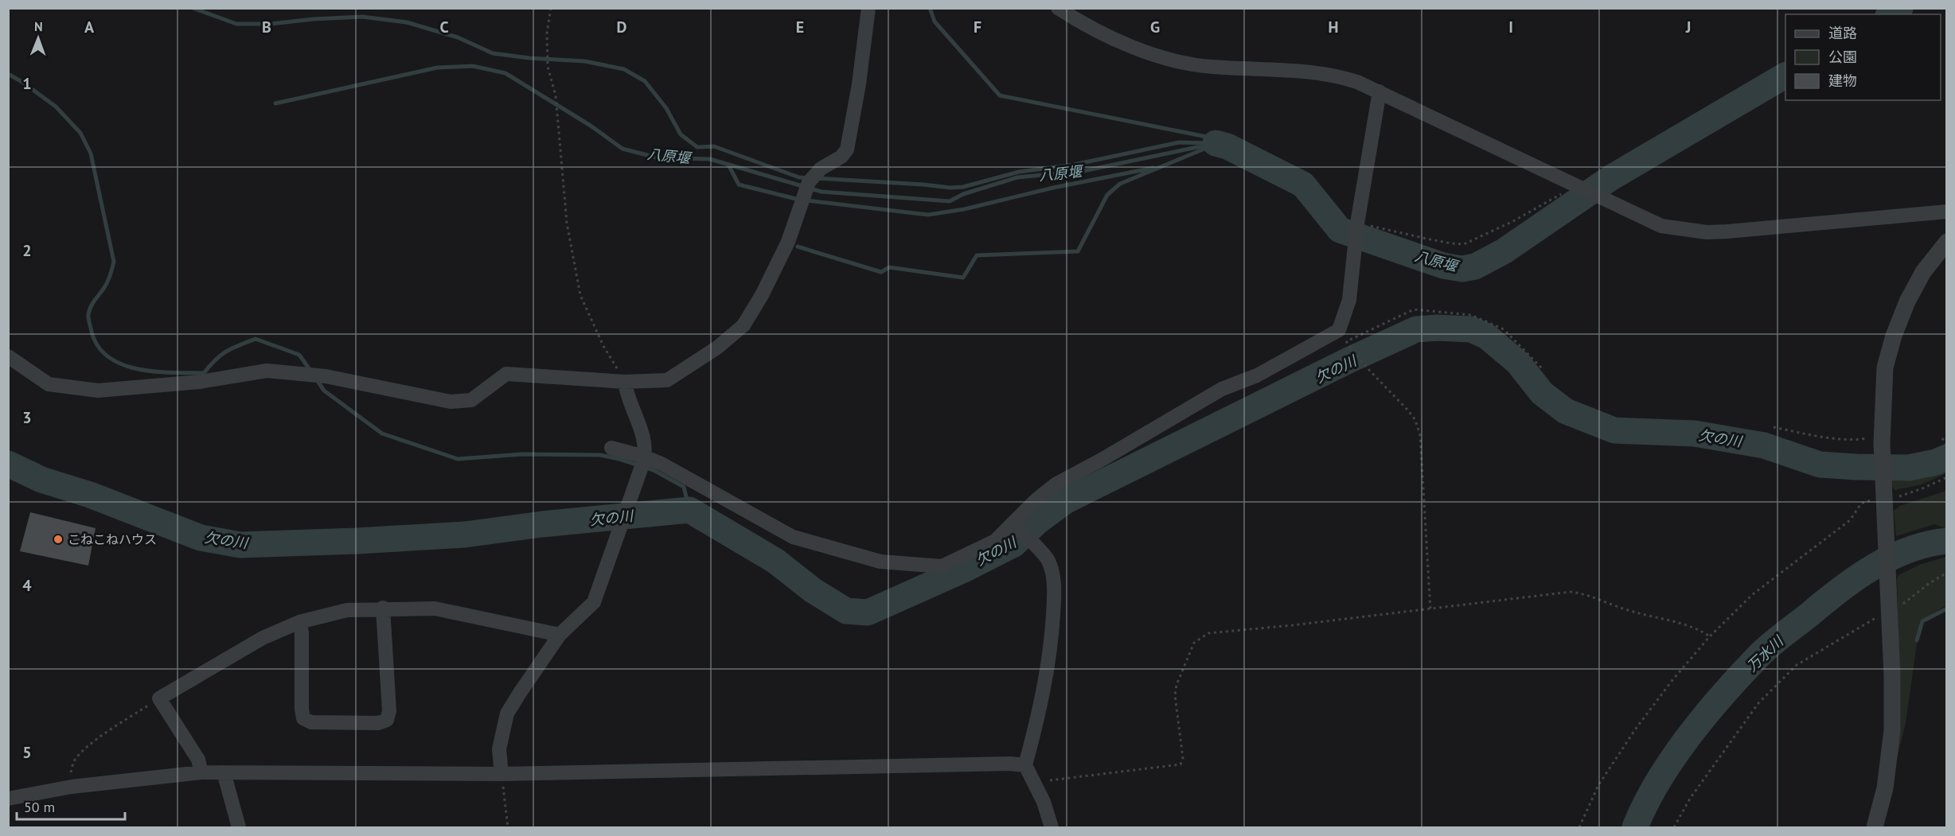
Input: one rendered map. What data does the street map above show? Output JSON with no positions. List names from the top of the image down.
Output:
{
  "water": ["八原堰", "欠の川", "万水川"],
  "places": ["こねこねハウス"],
  "legend": ["道路", "公園", "建物"],
  "scale_bar": "50 m",
  "north": "top",
  "grid": {
    "columns": [
      "A",
      "B",
      "C",
      "D",
      "E",
      "F",
      "G",
      "H",
      "I",
      "J"
    ],
    "rows": [
      "1",
      "2",
      "3",
      "4",
      "5"
    ]
  }
}
